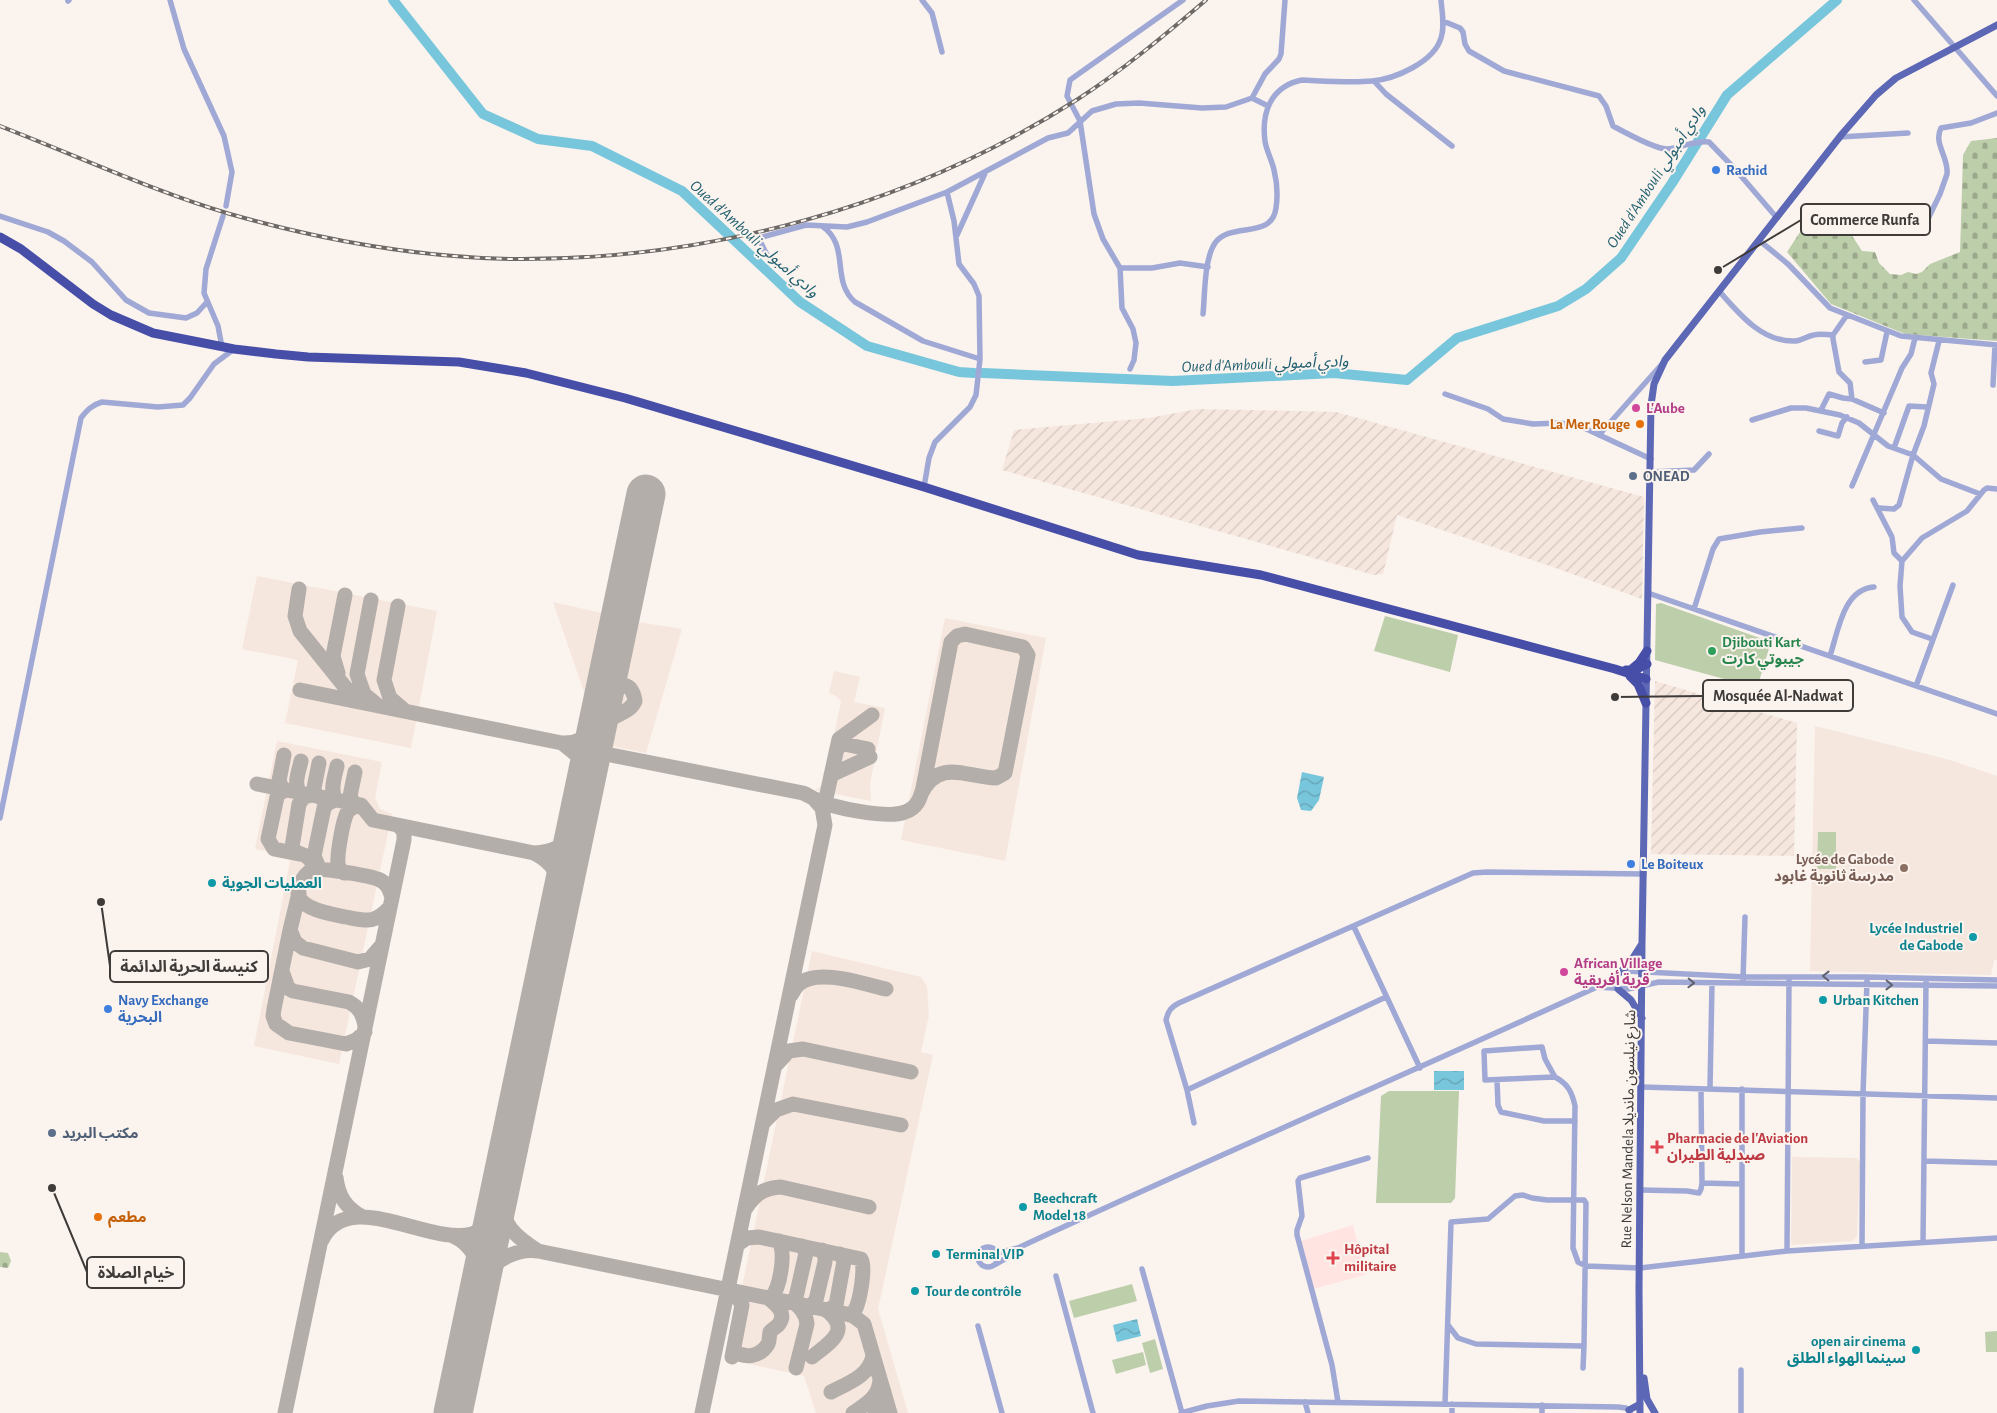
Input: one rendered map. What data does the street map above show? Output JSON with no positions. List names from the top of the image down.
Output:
{
  "streets": {
    "main road": ["Rue Nelson Mandela شارع نيلسون مانديلا"]
  },
  "water": ["Oued d'Ambouli وادي أمبولي"],
  "places": {
    "other": [
      "Rachid",
      "Commerce Runfa",
      "L'Aube",
      "La Mer Rouge",
      "ONEAD",
      "Djibouti Kart جيبوتي كارت",
      "Mosquée Al-Nadwat",
      "Le Boiteux",
      "Lycée de Gabode مدرسة ثانوية غابود",
      "العمليات الجوية",
      "كنيسة الحرية الدائمة",
      "Lycée Industriel de Gabode",
      "African Village قرية أفريقية",
      "Urban Kitchen",
      "Navy Exchange البحرية",
      "مكتب البريد",
      "خيام الصلاة",
      "Beechcraft Model 18",
      "مطعم",
      "Terminal VIP",
      "Tour de contrôle",
      "open air cinema سينما الهواء الطلق"
    ],
    "health": ["Pharmacie de l'Aviation صيدلية الطيران", "Hôpital militaire"]
  }
}
